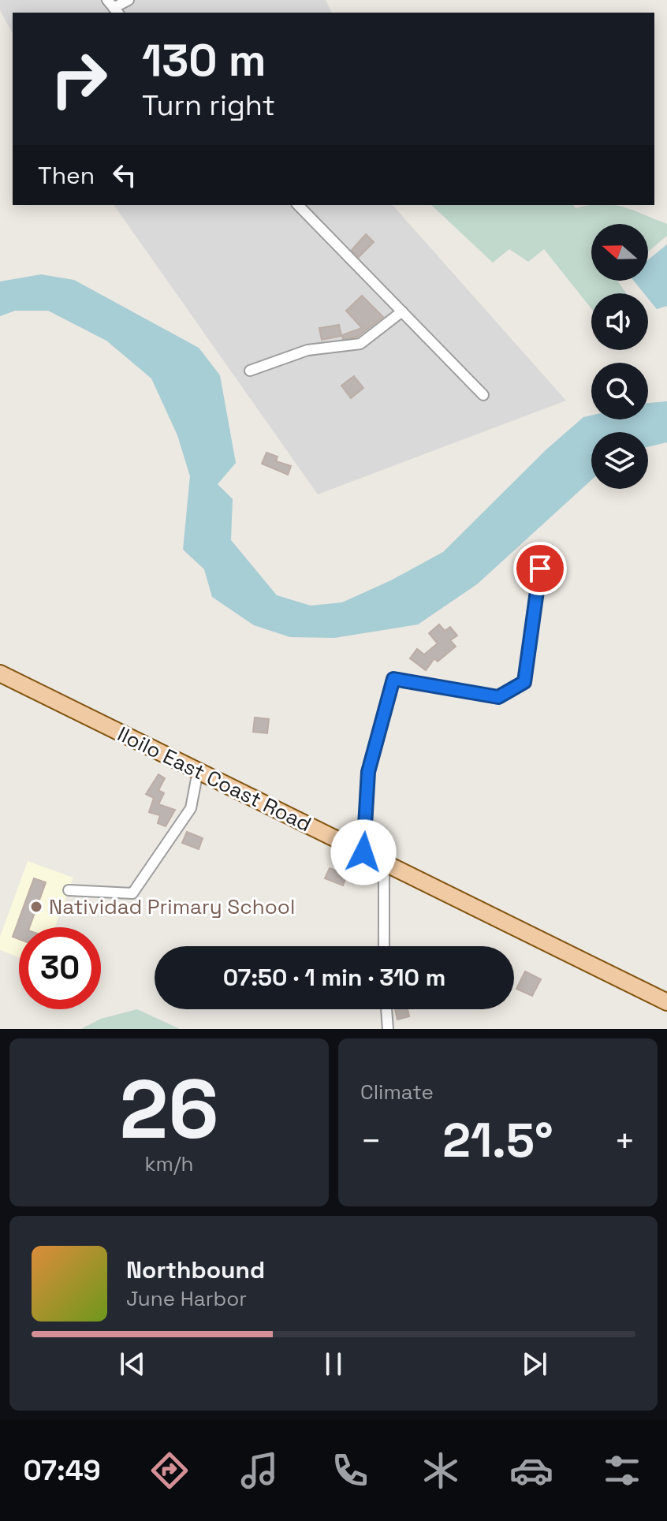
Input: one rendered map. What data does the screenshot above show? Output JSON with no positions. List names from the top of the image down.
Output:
{
  "streets": {
    "main road": ["Iloilo East Coast Road"]
  },
  "places": ["Natividad Primary School"],
  "north": "left",
  "page": {
    "turn": ["130 m", "Turn right"],
    "then": "Then",
    "limit": "30",
    "trip": "07:50 · 1 min · 310 m",
    "tile": [
      ["26", "km/h"],
      "Climate"
    ],
    "heat": ["−", "21.5°", "+"],
    "song": ["Northbound", "June Harbor"],
    "tabs": "07:49"
  }
}
